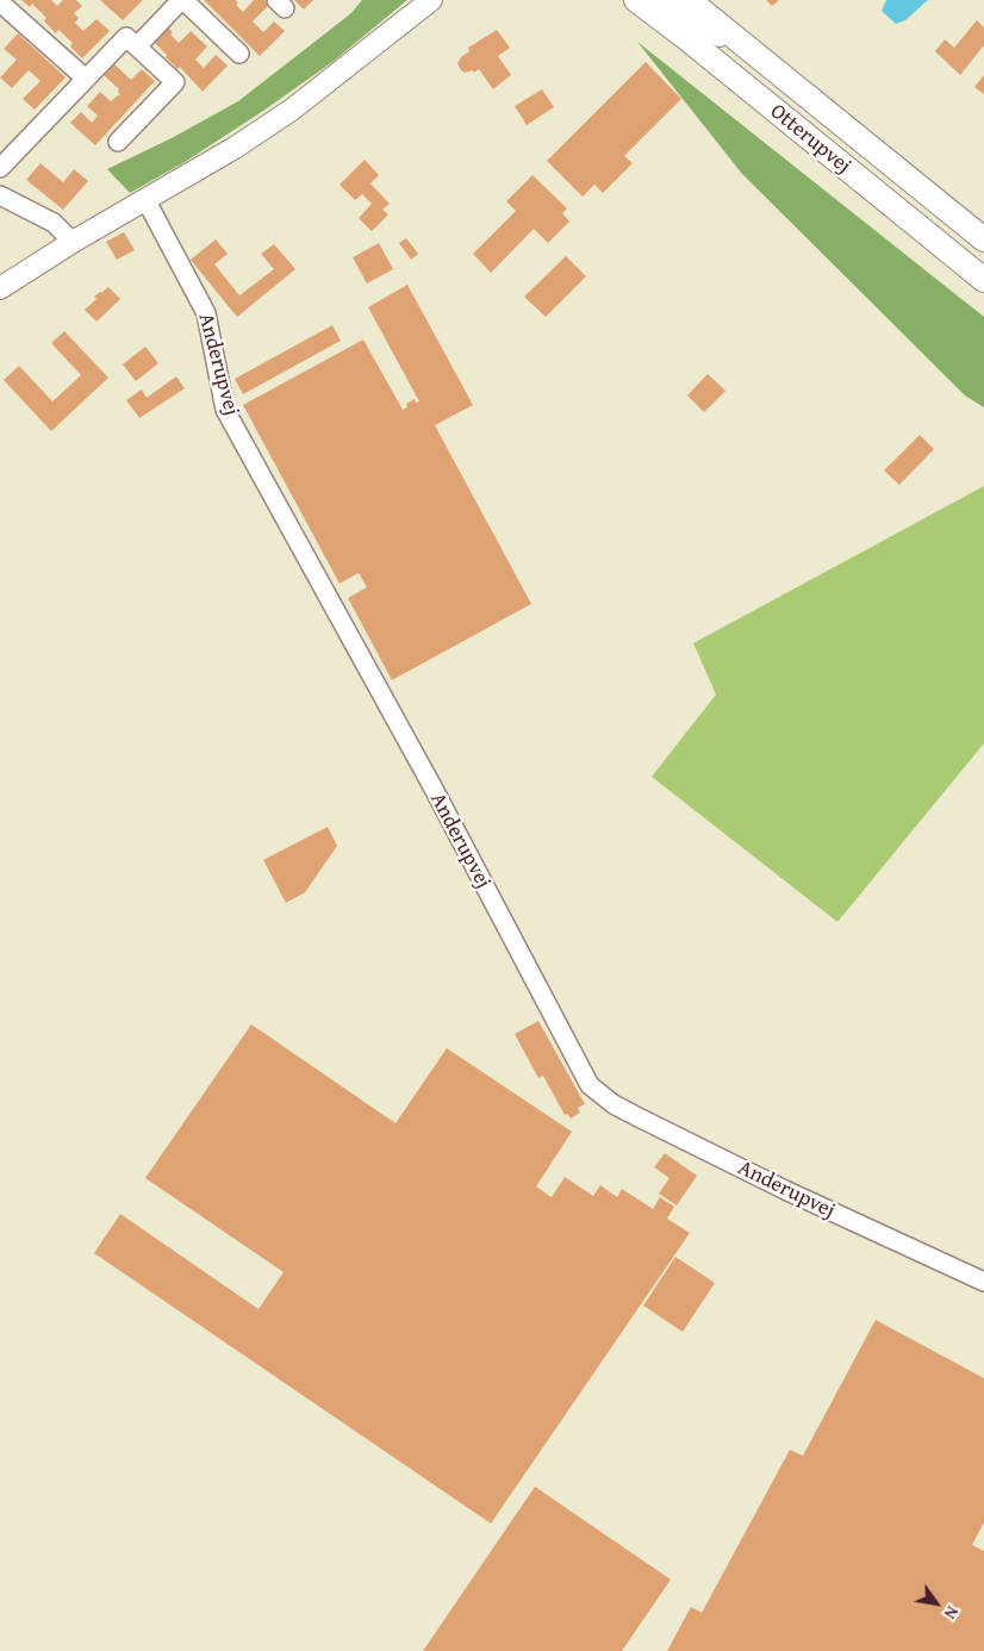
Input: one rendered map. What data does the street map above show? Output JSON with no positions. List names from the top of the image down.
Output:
{
  "streets": {
    "main road": ["Otterupvej"],
    "street": ["Anderupvej"]
  },
  "north": "bottom right"
}
